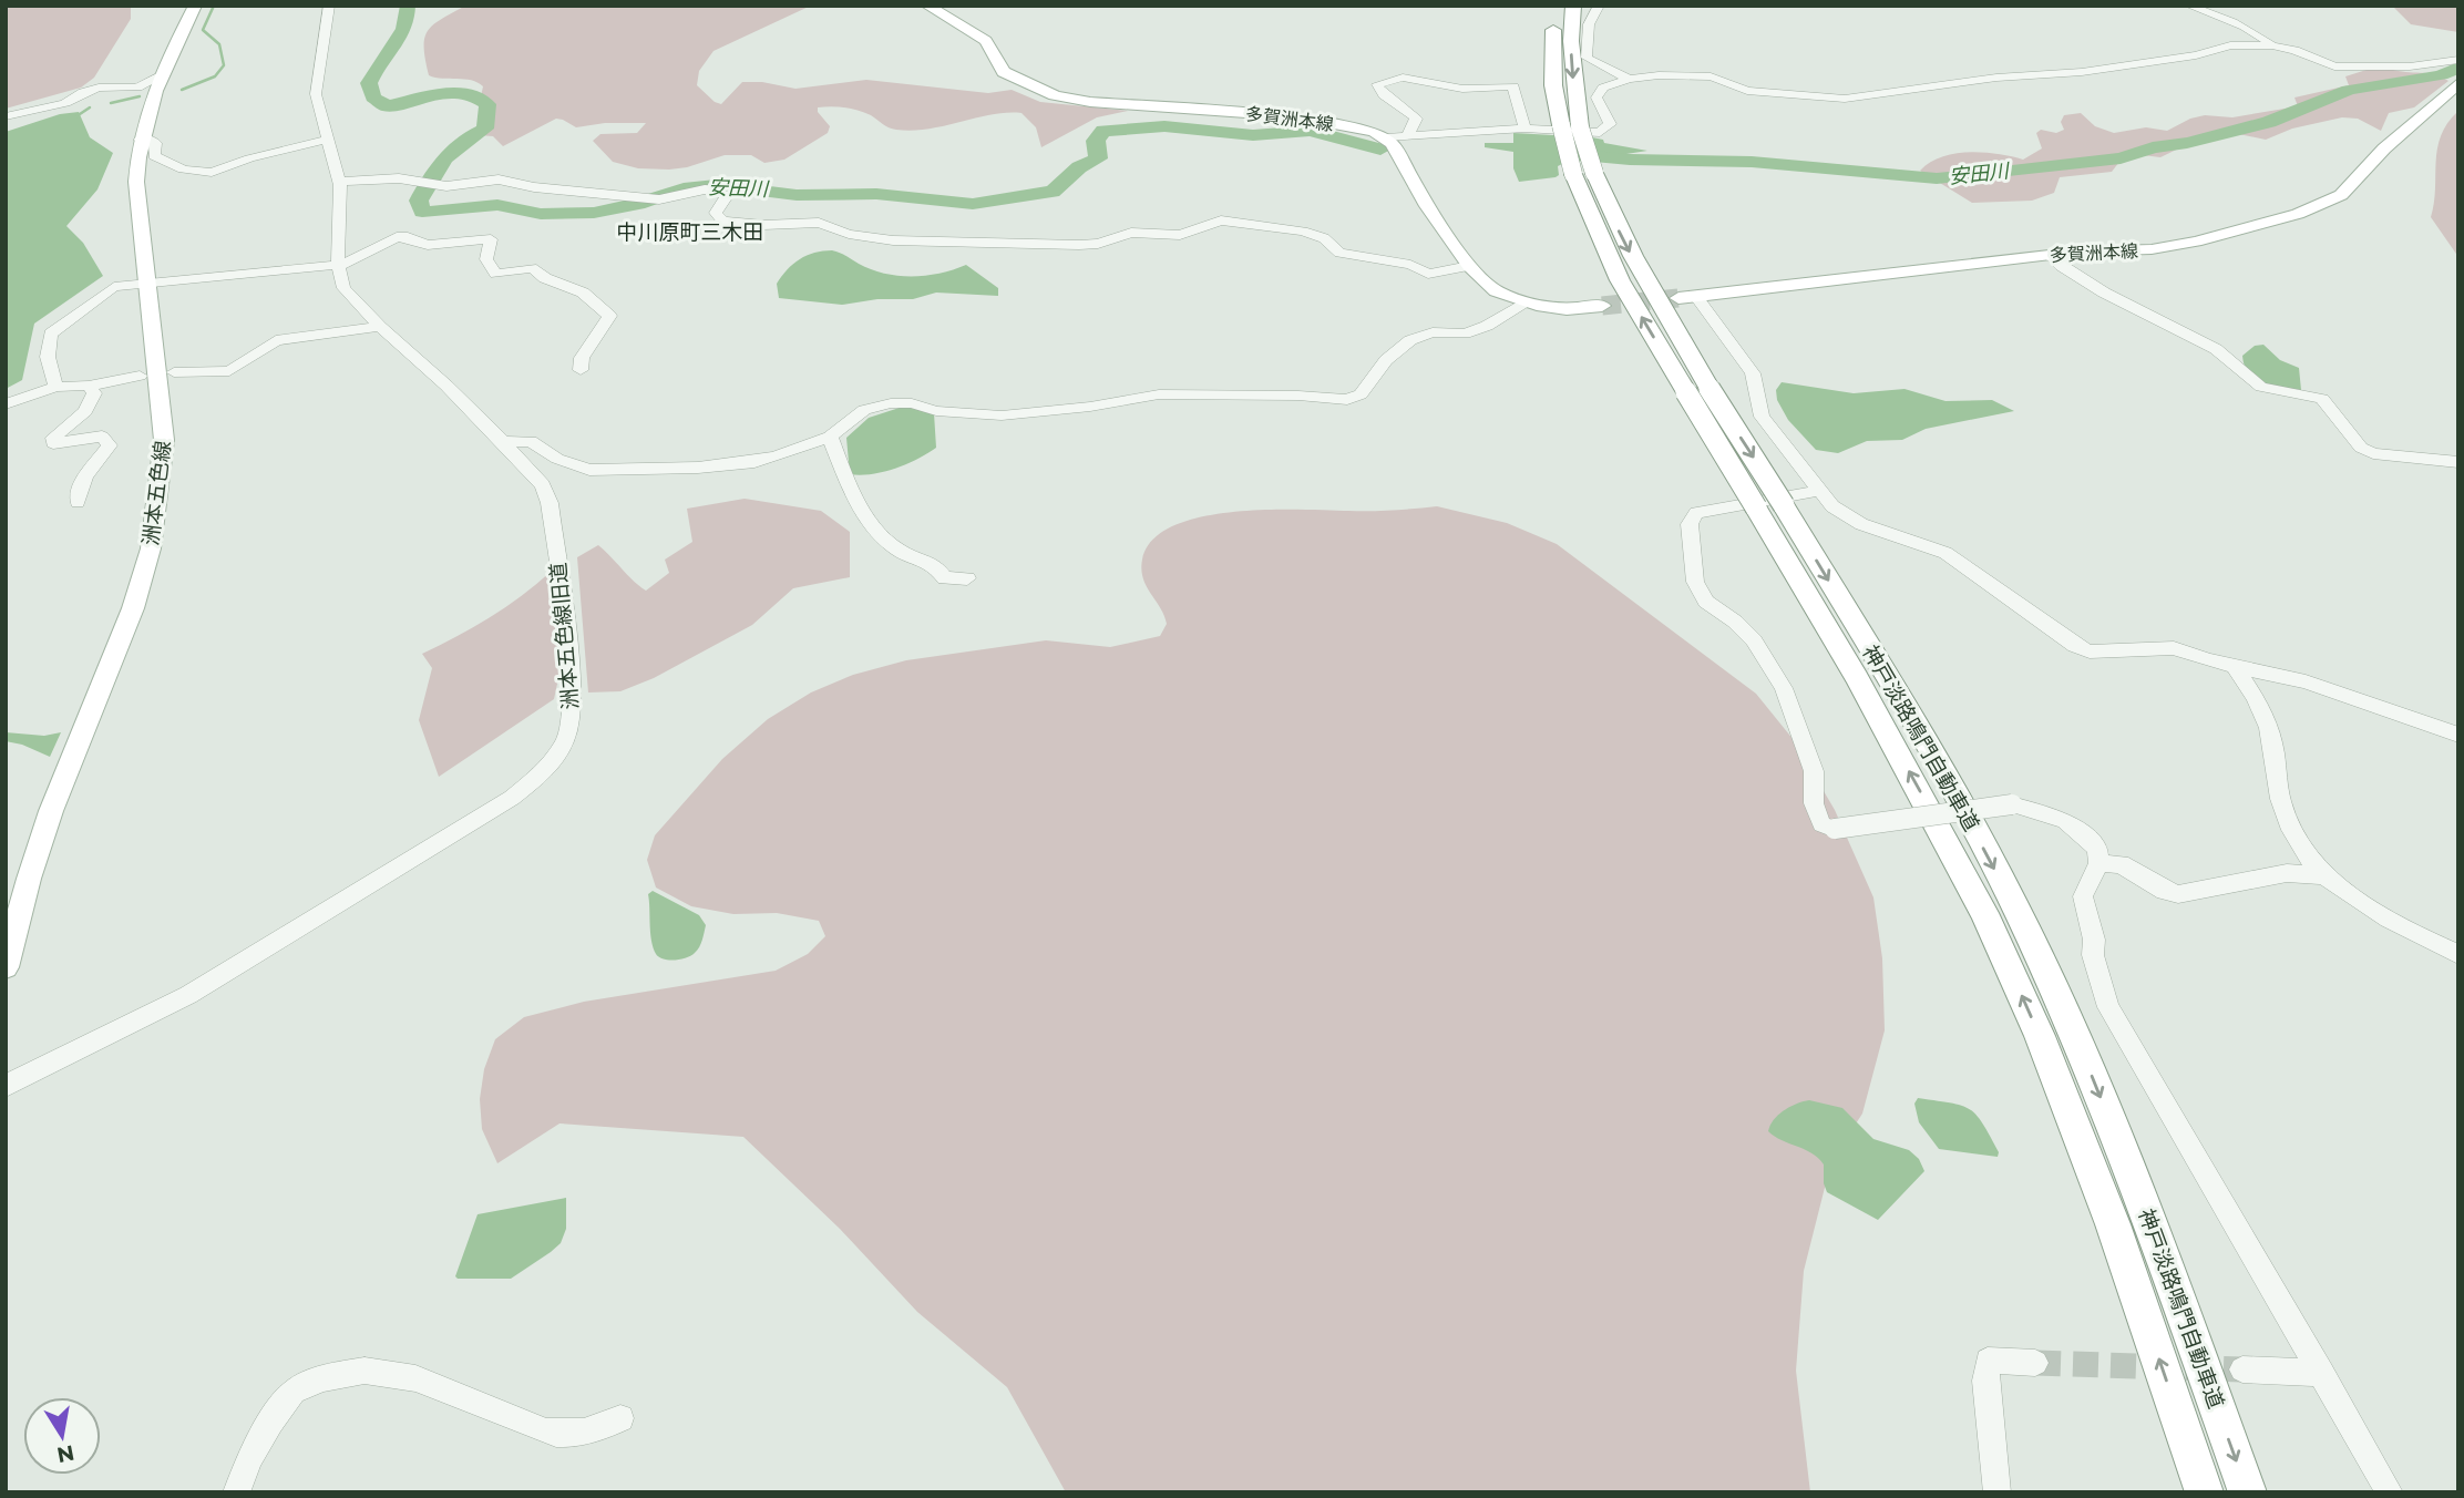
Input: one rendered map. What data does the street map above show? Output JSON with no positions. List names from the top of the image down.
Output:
{
  "streets": {
    "highway": ["神戸淡路鳴門自動車道"],
    "main road": ["多賀洲本線", "洲本五色線"],
    "street": ["洲本五色線旧道"]
  },
  "districts": ["中川原町三木田"],
  "water": ["安田川"],
  "north": "bottom"
}
